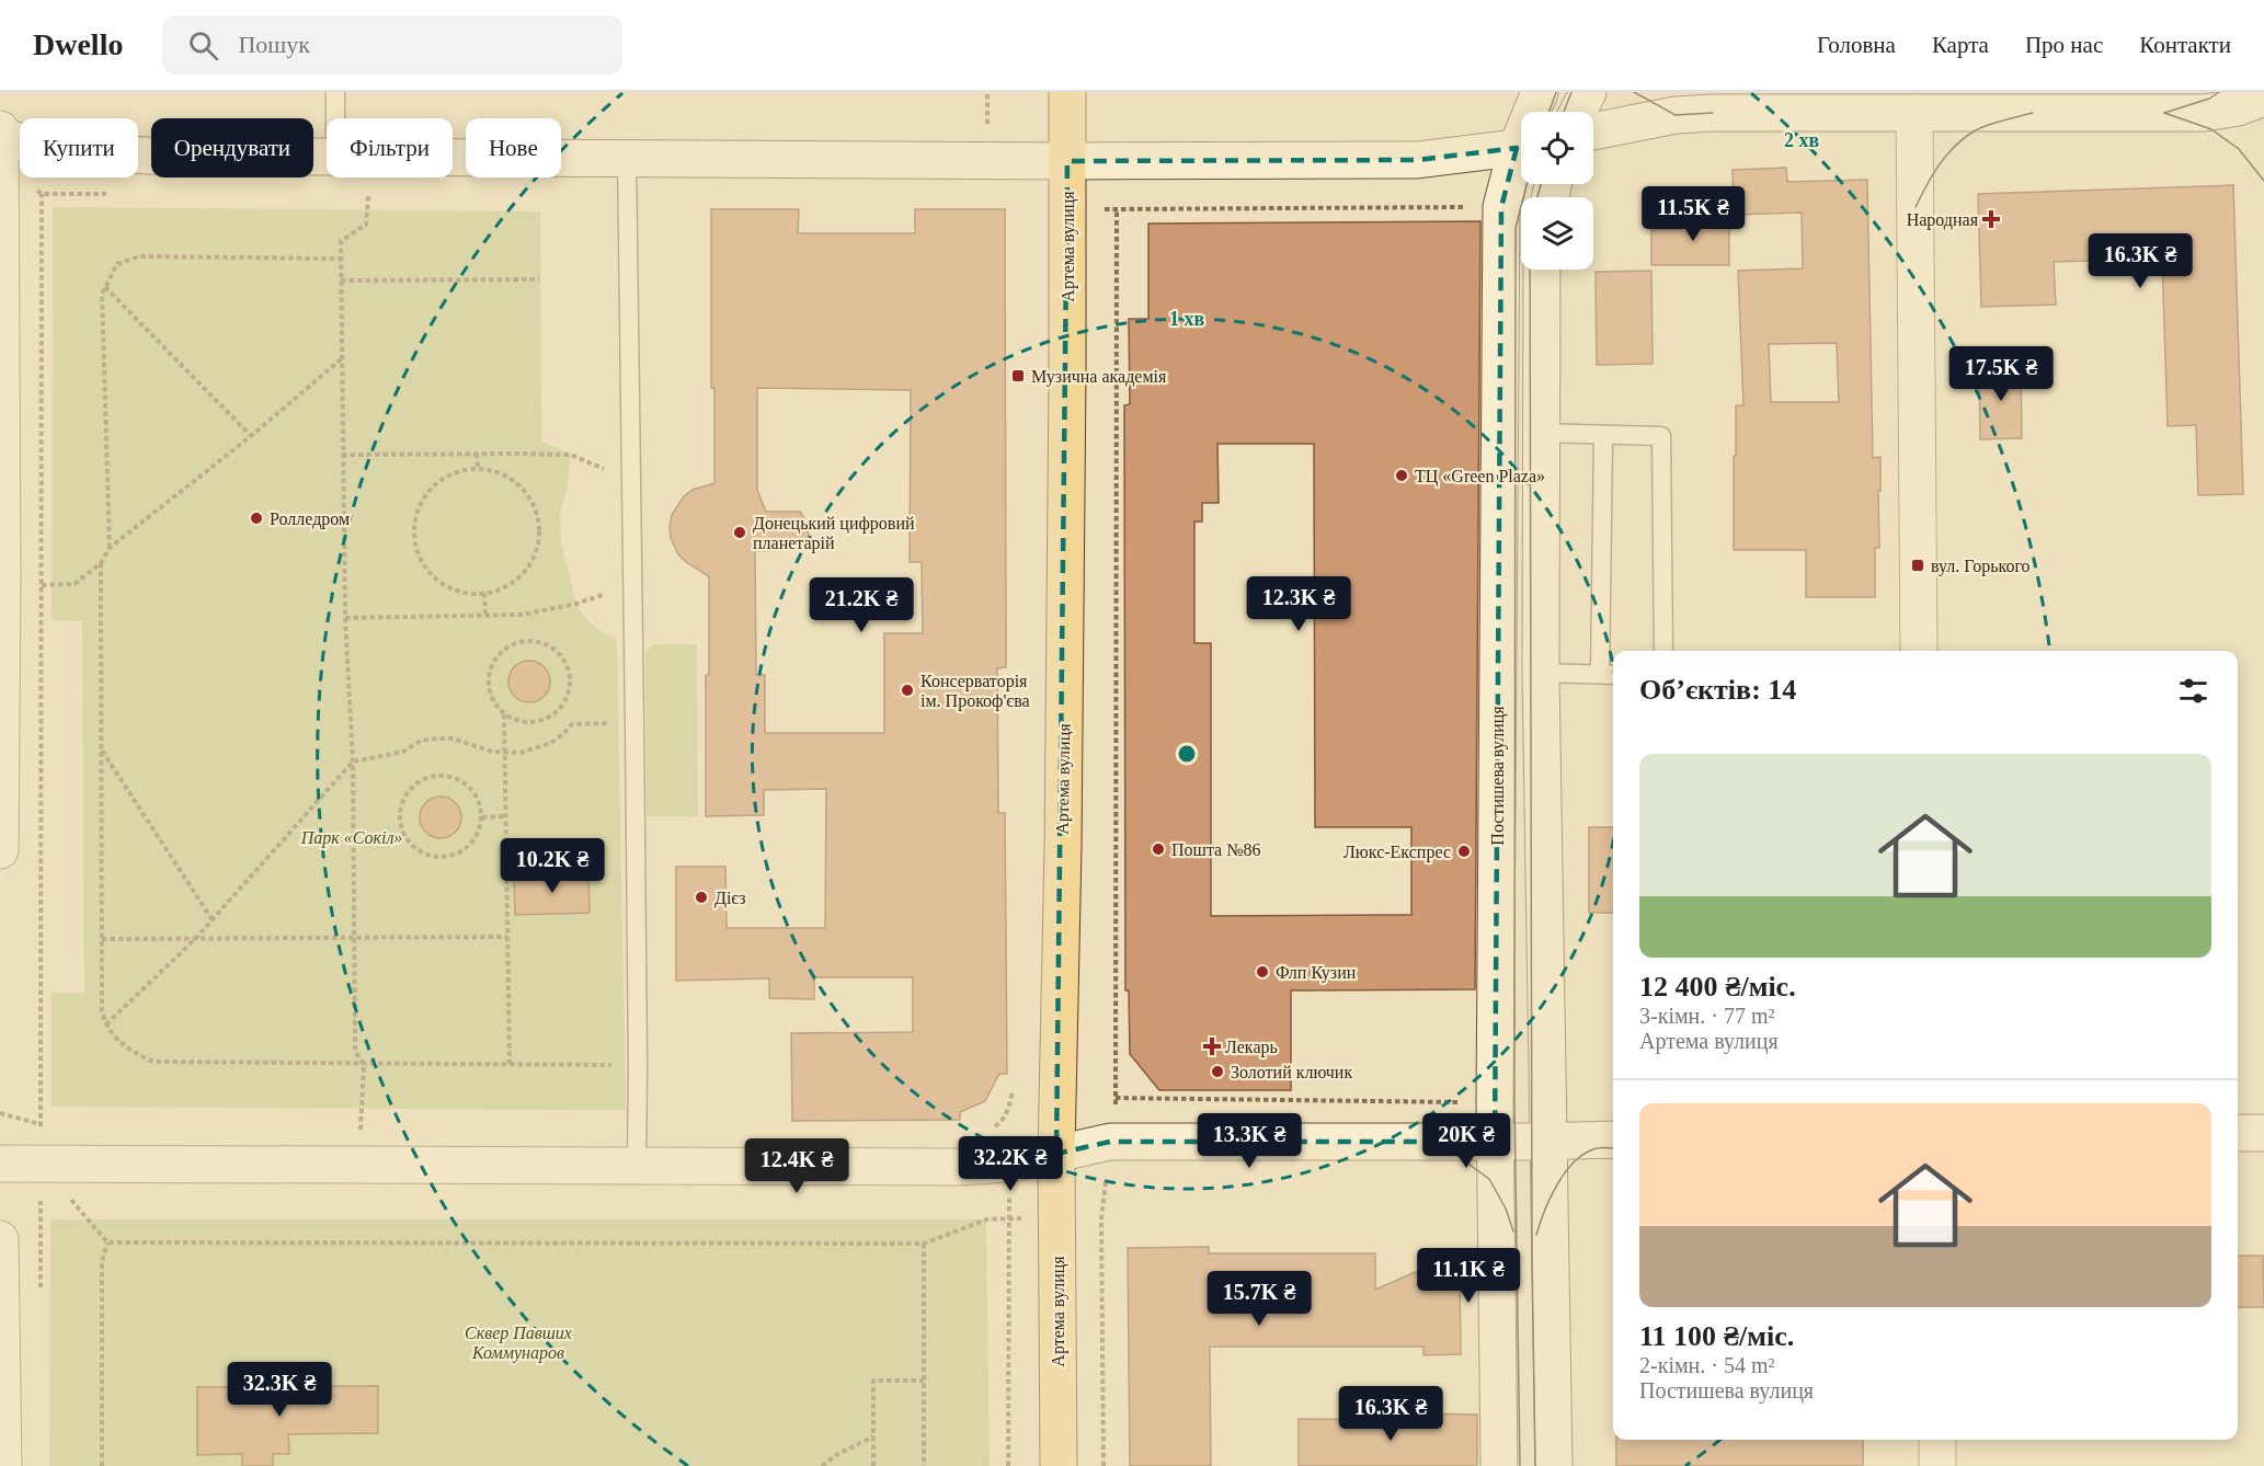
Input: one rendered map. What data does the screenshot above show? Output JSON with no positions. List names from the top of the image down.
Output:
{
  "streets": {
    "main road": ["Артема вулиця"],
    "street": ["Постишева вулиця"]
  },
  "parks": ["Парк «Сокіл»", "Сквер Павших Коммунаров"],
  "places": {
    "health": ["Народная", "Лекарь"],
    "transit": ["Музична академія", "вул. Горького"],
    "other": [
      "ТЦ «Green Plaza»",
      "Ролледром",
      "Донецький цифровий планетарій",
      "Консерваторія ім. Прокоф'єва",
      "Пошта №86",
      "Люкс-Експрес",
      "Дієз",
      "Флп Кузин",
      "Золотий ключик"
    ]
  },
  "page": {
    "header": "Dwello",
    "search": "Пошук",
    "nav": [
      "Головна",
      "Карта",
      "Про нас",
      "Контакти"
    ],
    "chip": [
      "Купити",
      "Орендувати",
      "Фільтри",
      "Нове"
    ],
    "price": [
      "11.5K ₴",
      "16.3K ₴",
      "17.5K ₴",
      "12.3K ₴",
      "21.2K ₴",
      "10.2K ₴",
      "13.3K ₴",
      "20K ₴",
      "32.2K ₴",
      "12.4K ₴",
      "11.1K ₴",
      "15.7K ₴",
      "32.3K ₴",
      "16.3K ₴"
    ],
    "heading": "Об’єктів: 14",
    "list": [
      {
        "name": "12 400 ₴/міс.",
        "note": "3-кімн. · 77 m² · Артема вулиця"
      },
      {
        "name": "11 100 ₴/міс.",
        "note": "2-кімн. · 54 m² · Постишева вулиця"
      }
    ]
  },
  "rings": ["2 хв", "1 хв"]
}
